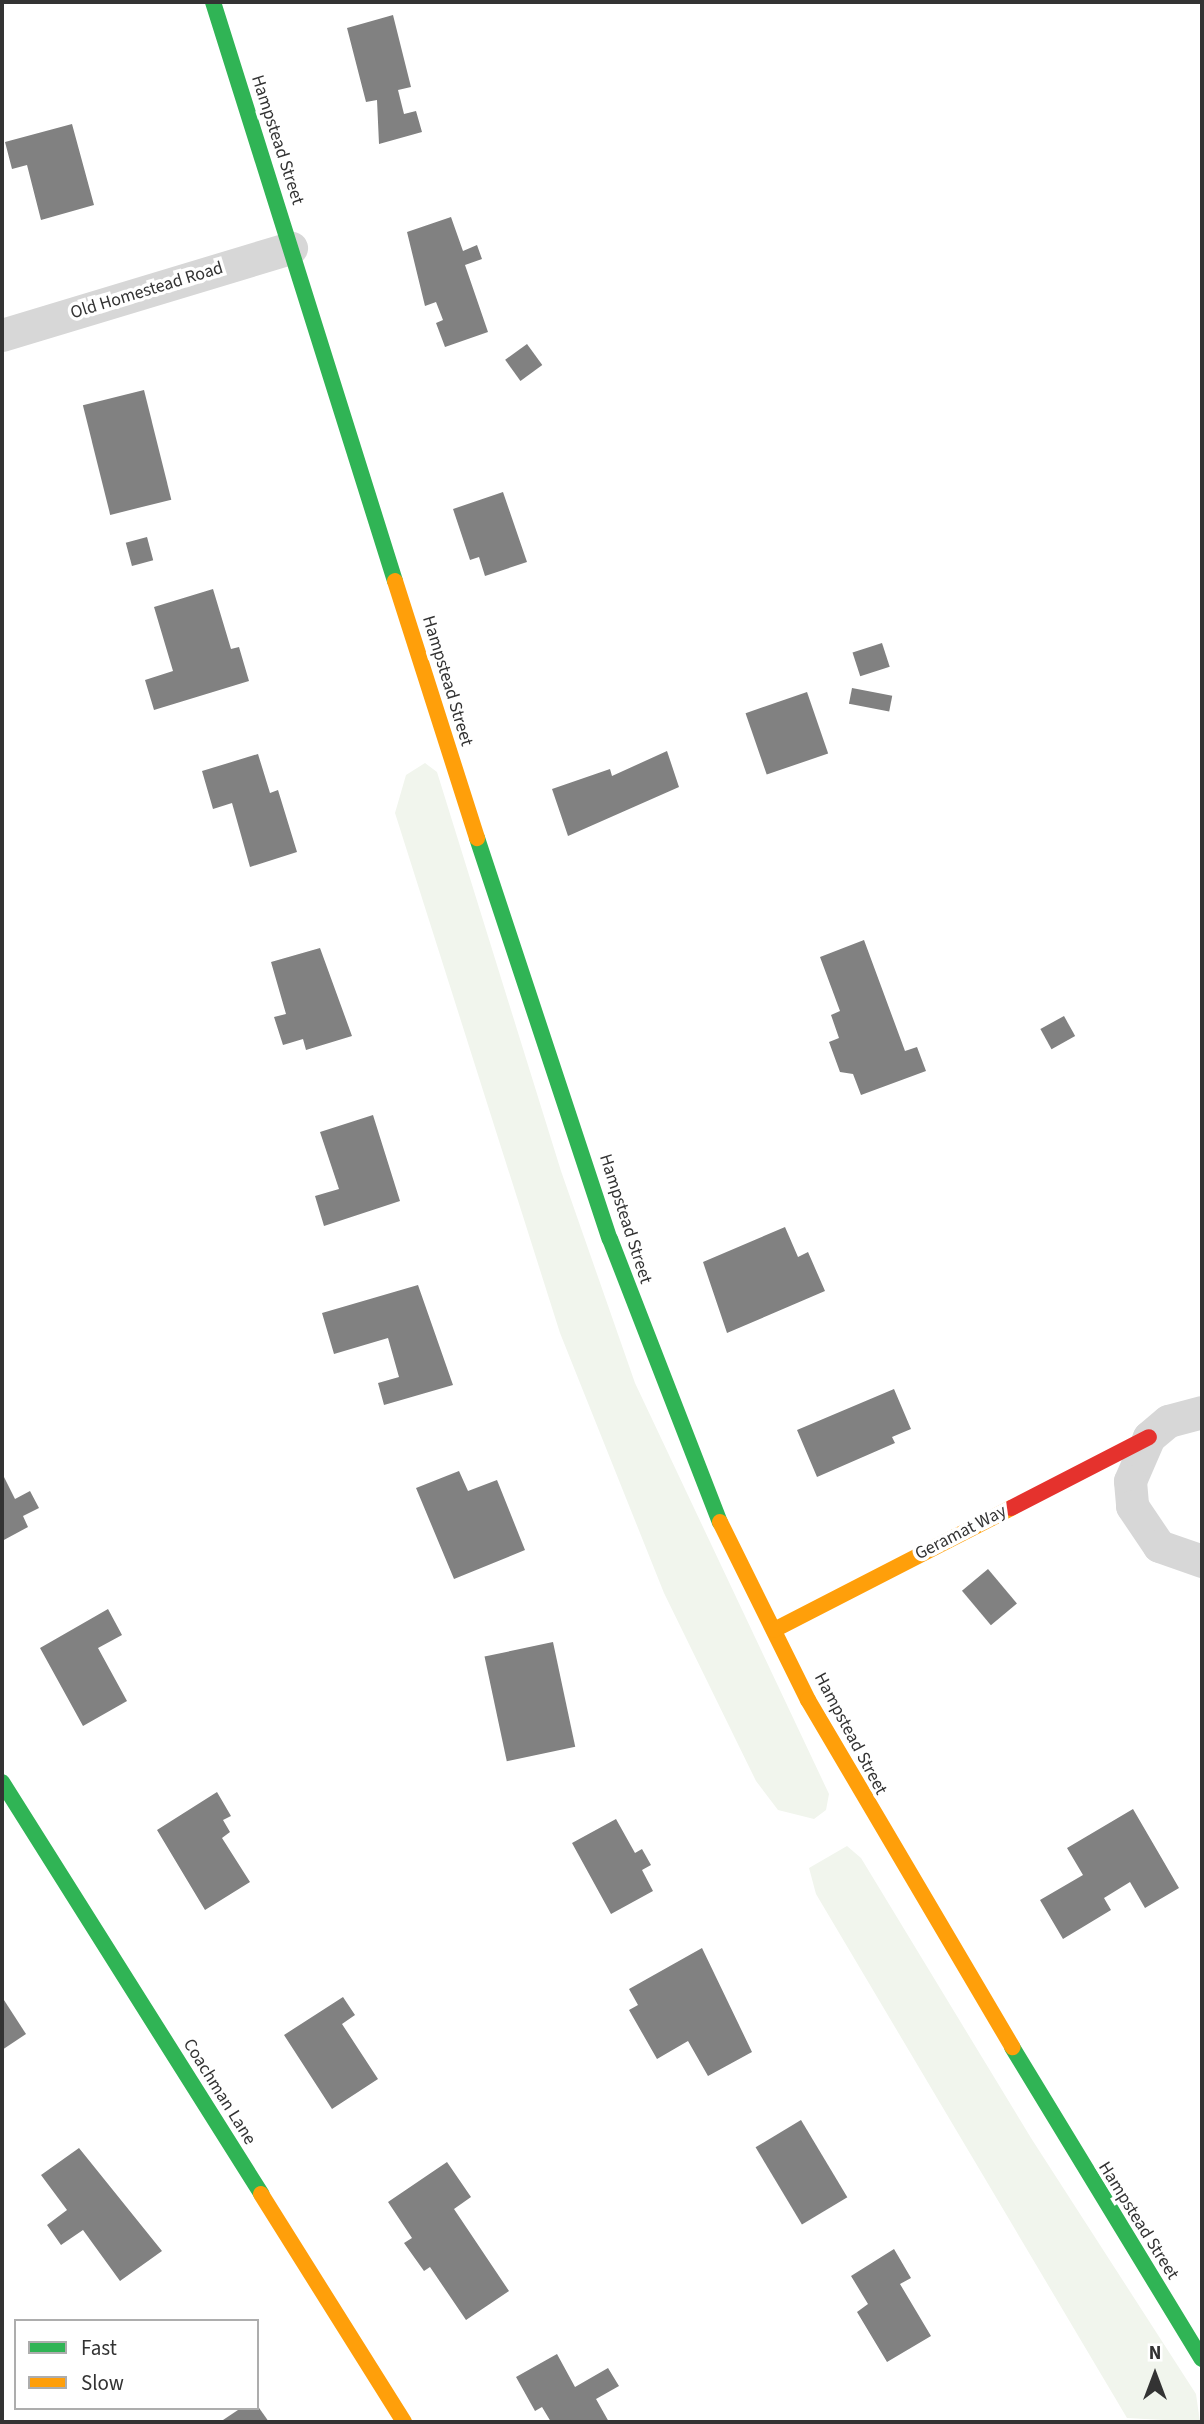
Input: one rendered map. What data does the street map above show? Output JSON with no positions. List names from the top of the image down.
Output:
{
  "streets": {
    "main road": ["Hampstead Street", "Geramat Way", "Coachman Lane"],
    "street": ["Old Homestead Road"]
  },
  "crossings": [
    ["Hampstead Street", "Old Homestead Road"],
    ["Hampstead Street", "Geramat Way"]
  ],
  "legend": ["Fast", "Slow"],
  "north": "top"
}
